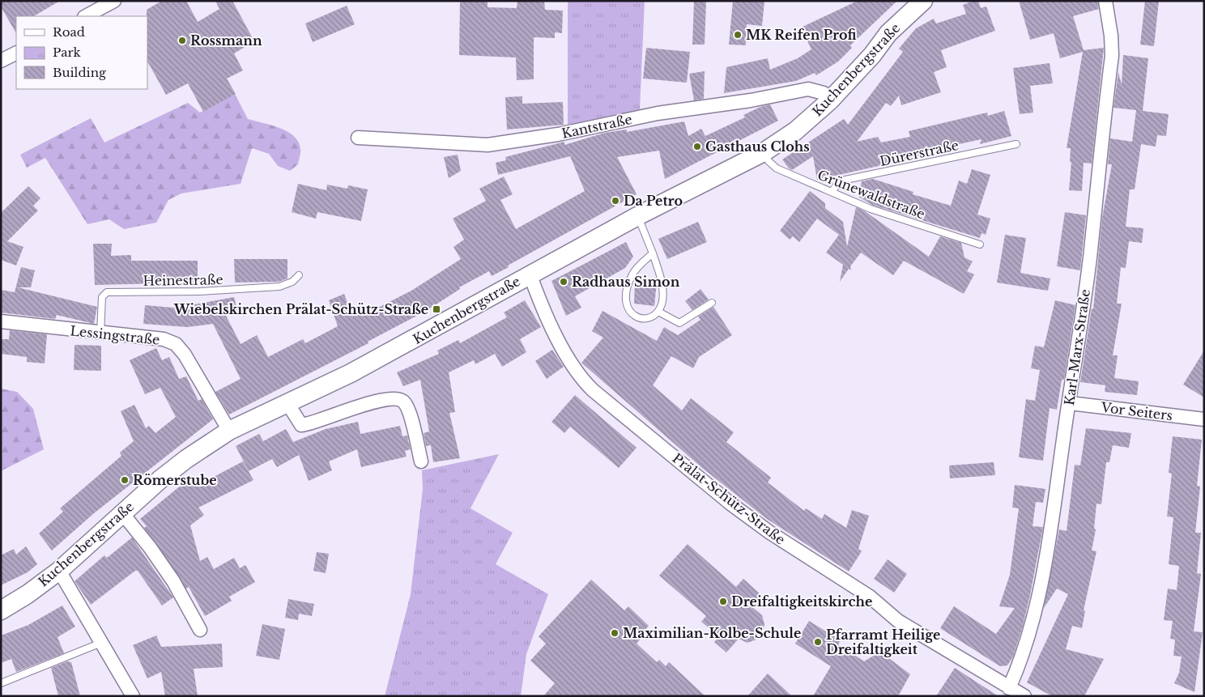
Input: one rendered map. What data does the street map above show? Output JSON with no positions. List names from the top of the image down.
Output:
{
  "streets": {
    "main road": ["Kuchenbergstraße"],
    "street": [
      "Kantstraße",
      "Lessingstraße",
      "Karl-Marx-Straße",
      "Vor Seiters",
      "Prälat-Schütz-Straße"
    ],
    "lane": ["Dürerstraße", "Grünewaldstraße", "Heinestraße"]
  },
  "crossings": [
    ["Kuchenbergstraße", "Kantstraße"],
    ["Kuchenbergstraße", "Grünewaldstraße"],
    ["Kuchenbergstraße", "Lessingstraße"],
    ["Kuchenbergstraße", "Prälat-Schütz-Straße"],
    ["Dürerstraße", "Grünewaldstraße"],
    ["Heinestraße", "Lessingstraße"],
    ["Karl-Marx-Straße", "Vor Seiters"],
    ["Karl-Marx-Straße", "Prälat-Schütz-Straße"]
  ],
  "places": {
    "other": [
      "MK Reifen Profi",
      "Rossmann",
      "Gasthaus Clohs",
      "Da Petro",
      "Radhaus Simon",
      "Römerstube",
      "Dreifaltigkeitskirche",
      "Maximilian-Kolbe-Schule",
      "Pfarramt Heilige Dreifaltigkeit"
    ],
    "transit": ["Wiebelskirchen Prälat-Schütz-Straße"]
  },
  "legend": ["Road", "Park", "Building"]
}
